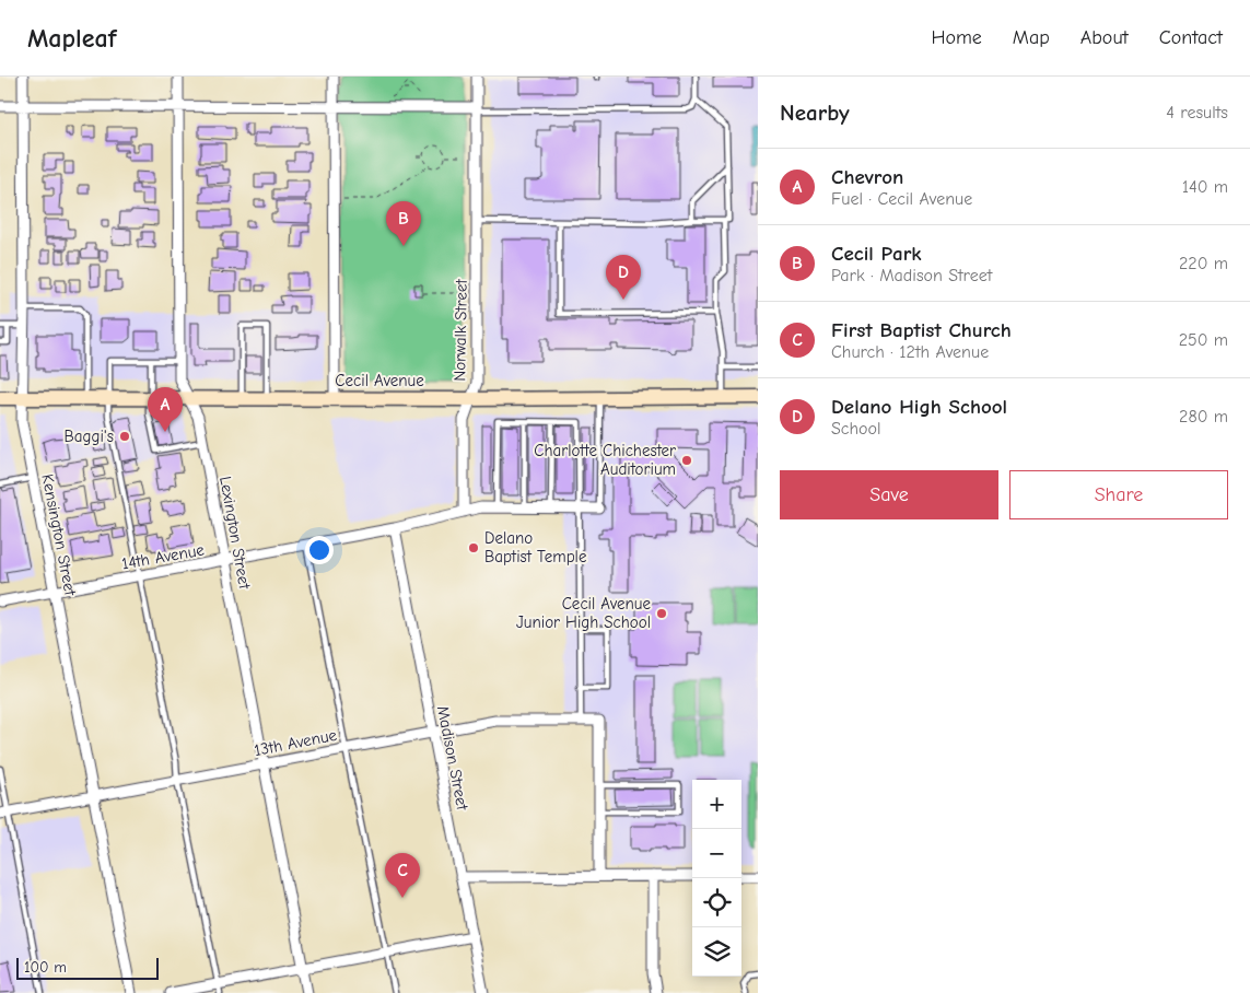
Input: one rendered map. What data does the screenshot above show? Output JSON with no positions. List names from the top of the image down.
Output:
{
  "streets": {
    "main road": ["Cecil Avenue"],
    "street": [
      "Norwalk Street",
      "Lexington Street",
      "Kensington Street",
      "14th Avenue",
      "13th Avenue",
      "Madison Street"
    ]
  },
  "crossings": [
    ["Norwalk Street", "Cecil Avenue"],
    ["Cecil Avenue", "Lexington Street"],
    ["Cecil Avenue", "Kensington Street"],
    ["Lexington Street", "14th Avenue"],
    ["Lexington Street", "13th Avenue"],
    ["Kensington Street", "14th Avenue"],
    ["Kensington Street", "13th Avenue"],
    ["14th Avenue", "Madison Street"],
    ["13th Avenue", "Madison Street"]
  ],
  "places": [
    "Baggi's",
    "Charlotte Chichester Auditorium",
    "Delano Baptist Temple",
    "Cecil Avenue Junior High School"
  ],
  "scale_bar": "100 m",
  "page": {
    "header": "Mapleaf",
    "nav": [
      "Home",
      "Map",
      "About",
      "Contact"
    ],
    "heading": ["Nearby", "4 results"],
    "list": [
      {
        "mark": "A",
        "name": "Chevron",
        "note": "Fuel · Cecil Avenue",
        "value": "140 m"
      },
      {
        "mark": "B",
        "name": "Cecil Park",
        "note": "Park · Madison Street",
        "value": "220 m"
      },
      {
        "mark": "C",
        "name": "First Baptist Church",
        "note": "Church · 12th Avenue",
        "value": "250 m"
      },
      {
        "mark": "D",
        "name": "Delano High School",
        "note": "School",
        "value": "280 m"
      }
    ],
    "pins": [
      "B",
      "D",
      "A",
      "C"
    ],
    "buttons": ["Save", "Share"],
    "map_buttons": ["+", "−"],
    "scale": "100 m"
  }
}
